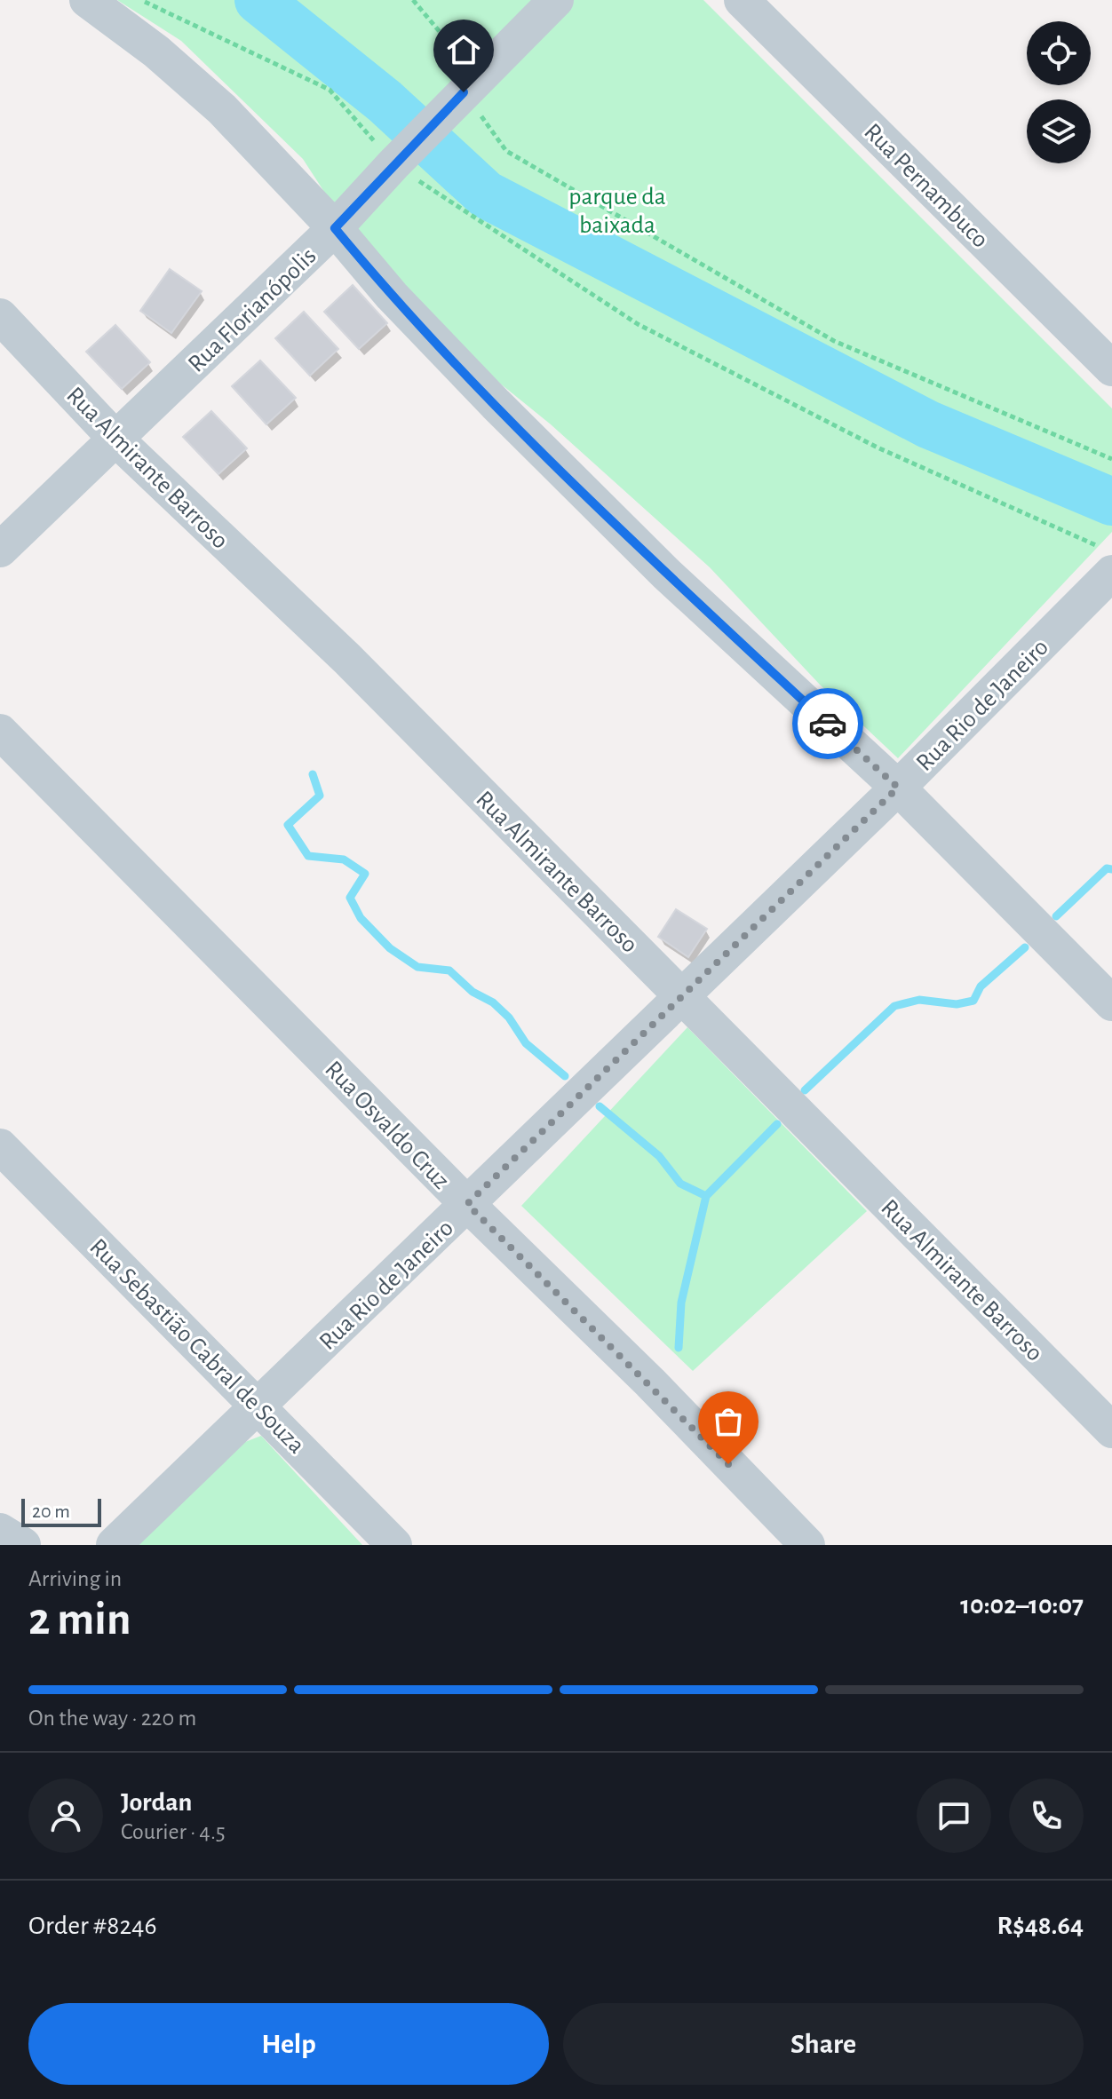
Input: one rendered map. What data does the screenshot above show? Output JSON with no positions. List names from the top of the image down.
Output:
{
  "streets": {
    "street": [
      "Rua Pernambuco",
      "Rua Florianópolis",
      "Rua Almirante Barroso",
      "Rua Rio de Janeiro",
      "Rua Osvaldo Cruz",
      "Rua Sebastião Cabral de Souza"
    ]
  },
  "crossings": [
    ["Rua Florianópolis", "Rua Almirante Barroso"],
    ["Rua Almirante Barroso", "Rua Rio de Janeiro"],
    ["Rua Rio de Janeiro", "Rua Osvaldo Cruz"],
    ["Rua Rio de Janeiro", "Rua Sebastião Cabral de Souza"]
  ],
  "parks": ["parque da baixada"],
  "scale_bar": "20 m",
  "page": {
    "scale": "20 m",
    "heading": ["2 min", "Arriving in", "10:02–10:07"],
    "panel": [
      "Jordan",
      "Courier · 4.5",
      "Order #8246",
      "R$48.64"
    ],
    "bar": "On the way · 220 m",
    "buttons": ["Help", "Share"]
  }
}
